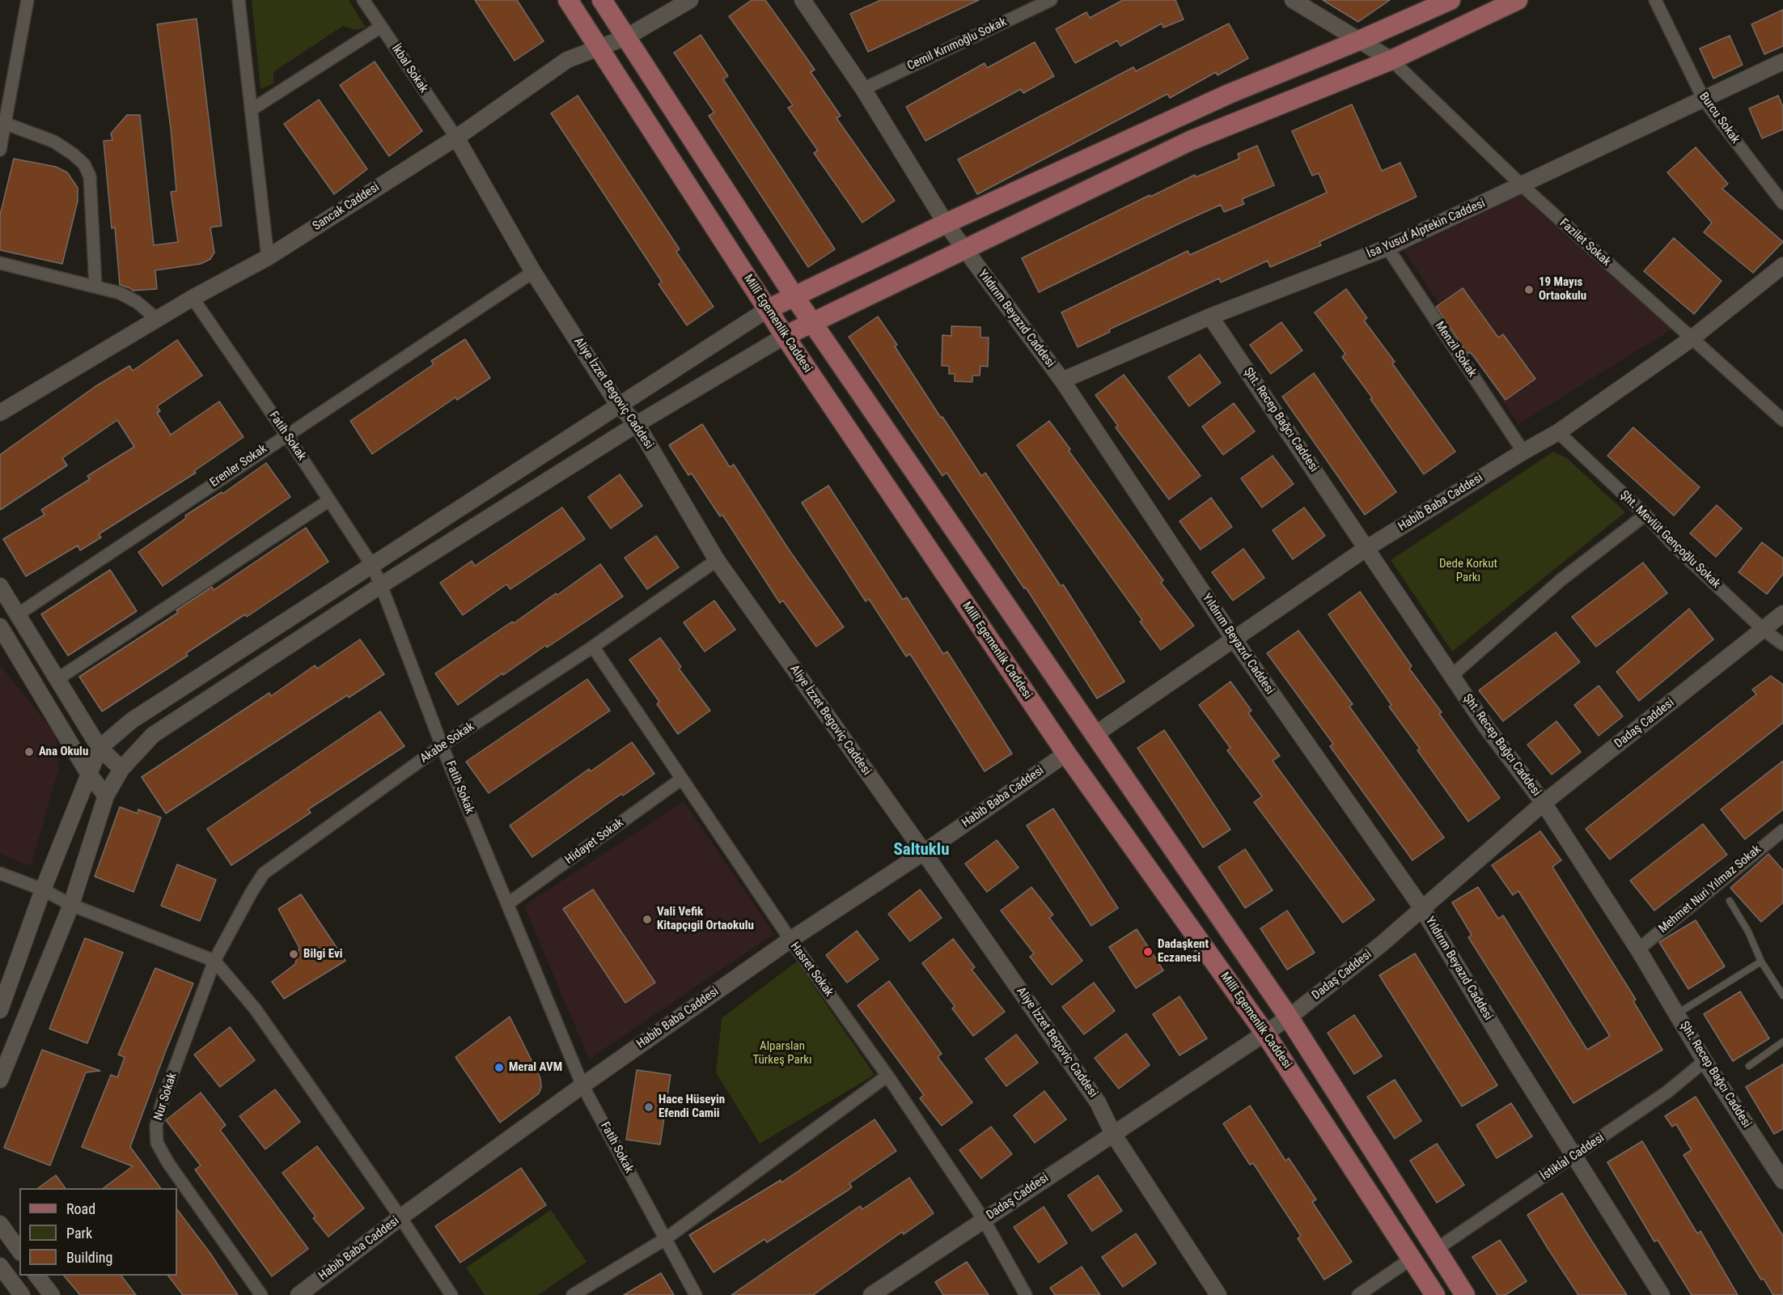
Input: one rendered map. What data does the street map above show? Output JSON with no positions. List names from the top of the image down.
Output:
{
  "streets": {
    "main road": ["Millî Egemenlik Caddesi"],
    "street": [
      "Cemil Kırımoğlu Sokak",
      "İkbal Sokak",
      "Burcu Sokak",
      "Sancak Caddesi",
      "İsa Yusuf Alptekin Caddesi",
      "Fazilet Sokak",
      "Yıldırım Beyazıd Caddesi",
      "Menzil Sokak",
      "Aliye İzzet Begoviç Caddesi",
      "Şht. Recep Bağcı Caddesi",
      "Fatih Sokak",
      "Erenler Sokak",
      "Habib Baba Caddesi",
      "Şht. Mevlüt Gençoğlu Sokak",
      "Dadaş Caddesi",
      "Akabe Sokak",
      "Hidayet Sokak",
      "Mehmet Nuri Yılmaz Sokak",
      "Hasret Sokak",
      "Nur Sokak",
      "İstiklal Caddesi"
    ]
  },
  "crossings": [
    ["Cemil Kırımoğlu Sokak", "Yıldırım Beyazıd Caddesi"],
    ["İkbal Sokak", "Sancak Caddesi"],
    ["İkbal Sokak", "Aliye İzzet Begoviç Caddesi"],
    ["Burcu Sokak", "İsa Yusuf Alptekin Caddesi"],
    ["Sancak Caddesi", "Millî Egemenlik Caddesi"],
    ["Sancak Caddesi", "Aliye İzzet Begoviç Caddesi"],
    ["Sancak Caddesi", "Fatih Sokak"],
    ["İsa Yusuf Alptekin Caddesi", "Fazilet Sokak"],
    ["İsa Yusuf Alptekin Caddesi", "Yıldırım Beyazıd Caddesi"],
    ["İsa Yusuf Alptekin Caddesi", "Menzil Sokak"],
    ["İsa Yusuf Alptekin Caddesi", "Şht. Recep Bağcı Caddesi"],
    ["Fazilet Sokak", "Habib Baba Caddesi"],
    ["Yıldırım Beyazıd Caddesi", "Habib Baba Caddesi"],
    ["Yıldırım Beyazıd Caddesi", "Dadaş Caddesi"],
    ["Yıldırım Beyazıd Caddesi", "İstiklal Caddesi"],
    ["Millî Egemenlik Caddesi", "Habib Baba Caddesi"],
    ["Millî Egemenlik Caddesi", "Dadaş Caddesi"],
    ["Menzil Sokak", "Habib Baba Caddesi"],
    ["Aliye İzzet Begoviç Caddesi", "Erenler Sokak"],
    ["Aliye İzzet Begoviç Caddesi", "Habib Baba Caddesi"],
    ["Aliye İzzet Begoviç Caddesi", "Dadaş Caddesi"],
    ["Aliye İzzet Begoviç Caddesi", "Akabe Sokak"],
    ["Şht. Recep Bağcı Caddesi", "Habib Baba Caddesi"],
    ["Şht. Recep Bağcı Caddesi", "Dadaş Caddesi"],
    ["Şht. Recep Bağcı Caddesi", "Mehmet Nuri Yılmaz Sokak"],
    ["Şht. Recep Bağcı Caddesi", "İstiklal Caddesi"],
    ["Fatih Sokak", "Erenler Sokak"],
    ["Fatih Sokak", "Habib Baba Caddesi"],
    ["Fatih Sokak", "Akabe Sokak"],
    ["Fatih Sokak", "Hidayet Sokak"],
    ["Habib Baba Caddesi", "Şht. Mevlüt Gençoğlu Sokak"],
    ["Habib Baba Caddesi", "Hasret Sokak"],
    ["Şht. Mevlüt Gençoğlu Sokak", "Dadaş Caddesi"],
    ["Dadaş Caddesi", "Hasret Sokak"],
    ["Akabe Sokak", "Hasret Sokak"],
    ["Akabe Sokak", "Nur Sokak"],
    ["Hidayet Sokak", "Hasret Sokak"]
  ],
  "districts": ["Saltuklu"],
  "parks": ["Dede Korkut Parkı", "Alparslan Türkeş Parkı"],
  "places": [
    "19 Mayıs Ortaokulu",
    "Ana Okulu",
    "Vali Vefik Kitapçıgil Ortaokulu",
    "Dadaşkent Eczanesi",
    "Bilgi Evi",
    "Meral AVM",
    "Hace Hüseyin Efendi Camii"
  ],
  "legend": ["Road", "Park", "Building"]
}
